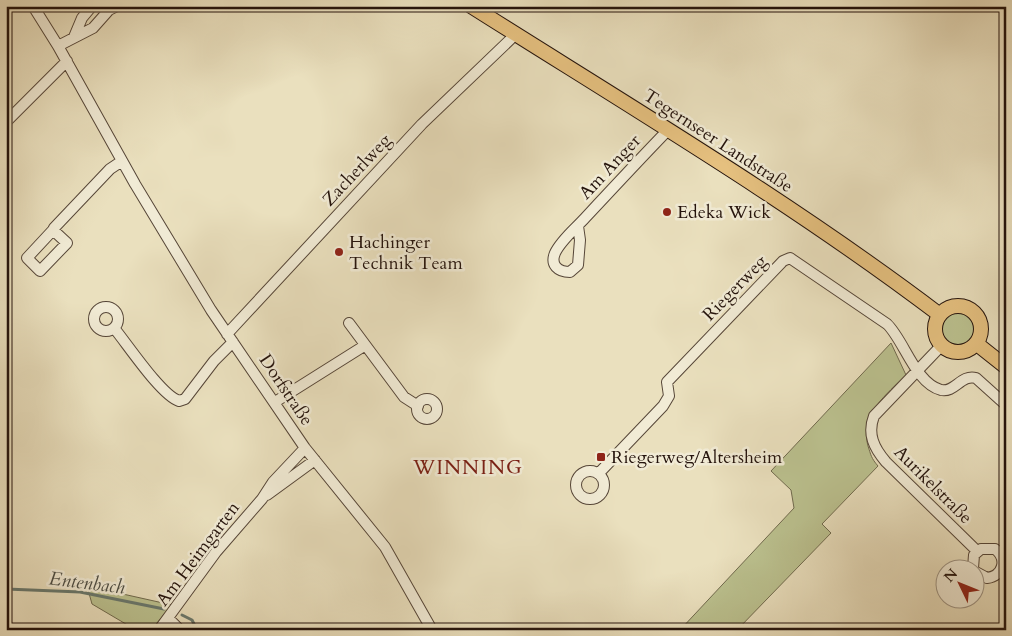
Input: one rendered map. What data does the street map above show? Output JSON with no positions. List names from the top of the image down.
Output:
{
  "streets": {
    "main road": ["Tegernseer Landstraße"],
    "street": [
      "Am Anger",
      "Zacherlweg",
      "Riegerweg",
      "Dorfstraße",
      "Aurikelstraße",
      "Am Heimgarten"
    ]
  },
  "crossings": [
    ["Tegernseer Landstraße", "Am Anger"],
    ["Tegernseer Landstraße", "Zacherlweg"],
    ["Tegernseer Landstraße", "Aurikelstraße"],
    ["Zacherlweg", "Dorfstraße"],
    ["Riegerweg", "Aurikelstraße"],
    ["Dorfstraße", "Am Heimgarten"]
  ],
  "districts": ["WINNING"],
  "water": ["Entenbach"],
  "places": {
    "other": ["Edeka Wick", "Hachinger Technik Team"],
    "transit": ["Riegerweg/Altersheim"]
  },
  "north": "top left"
}
